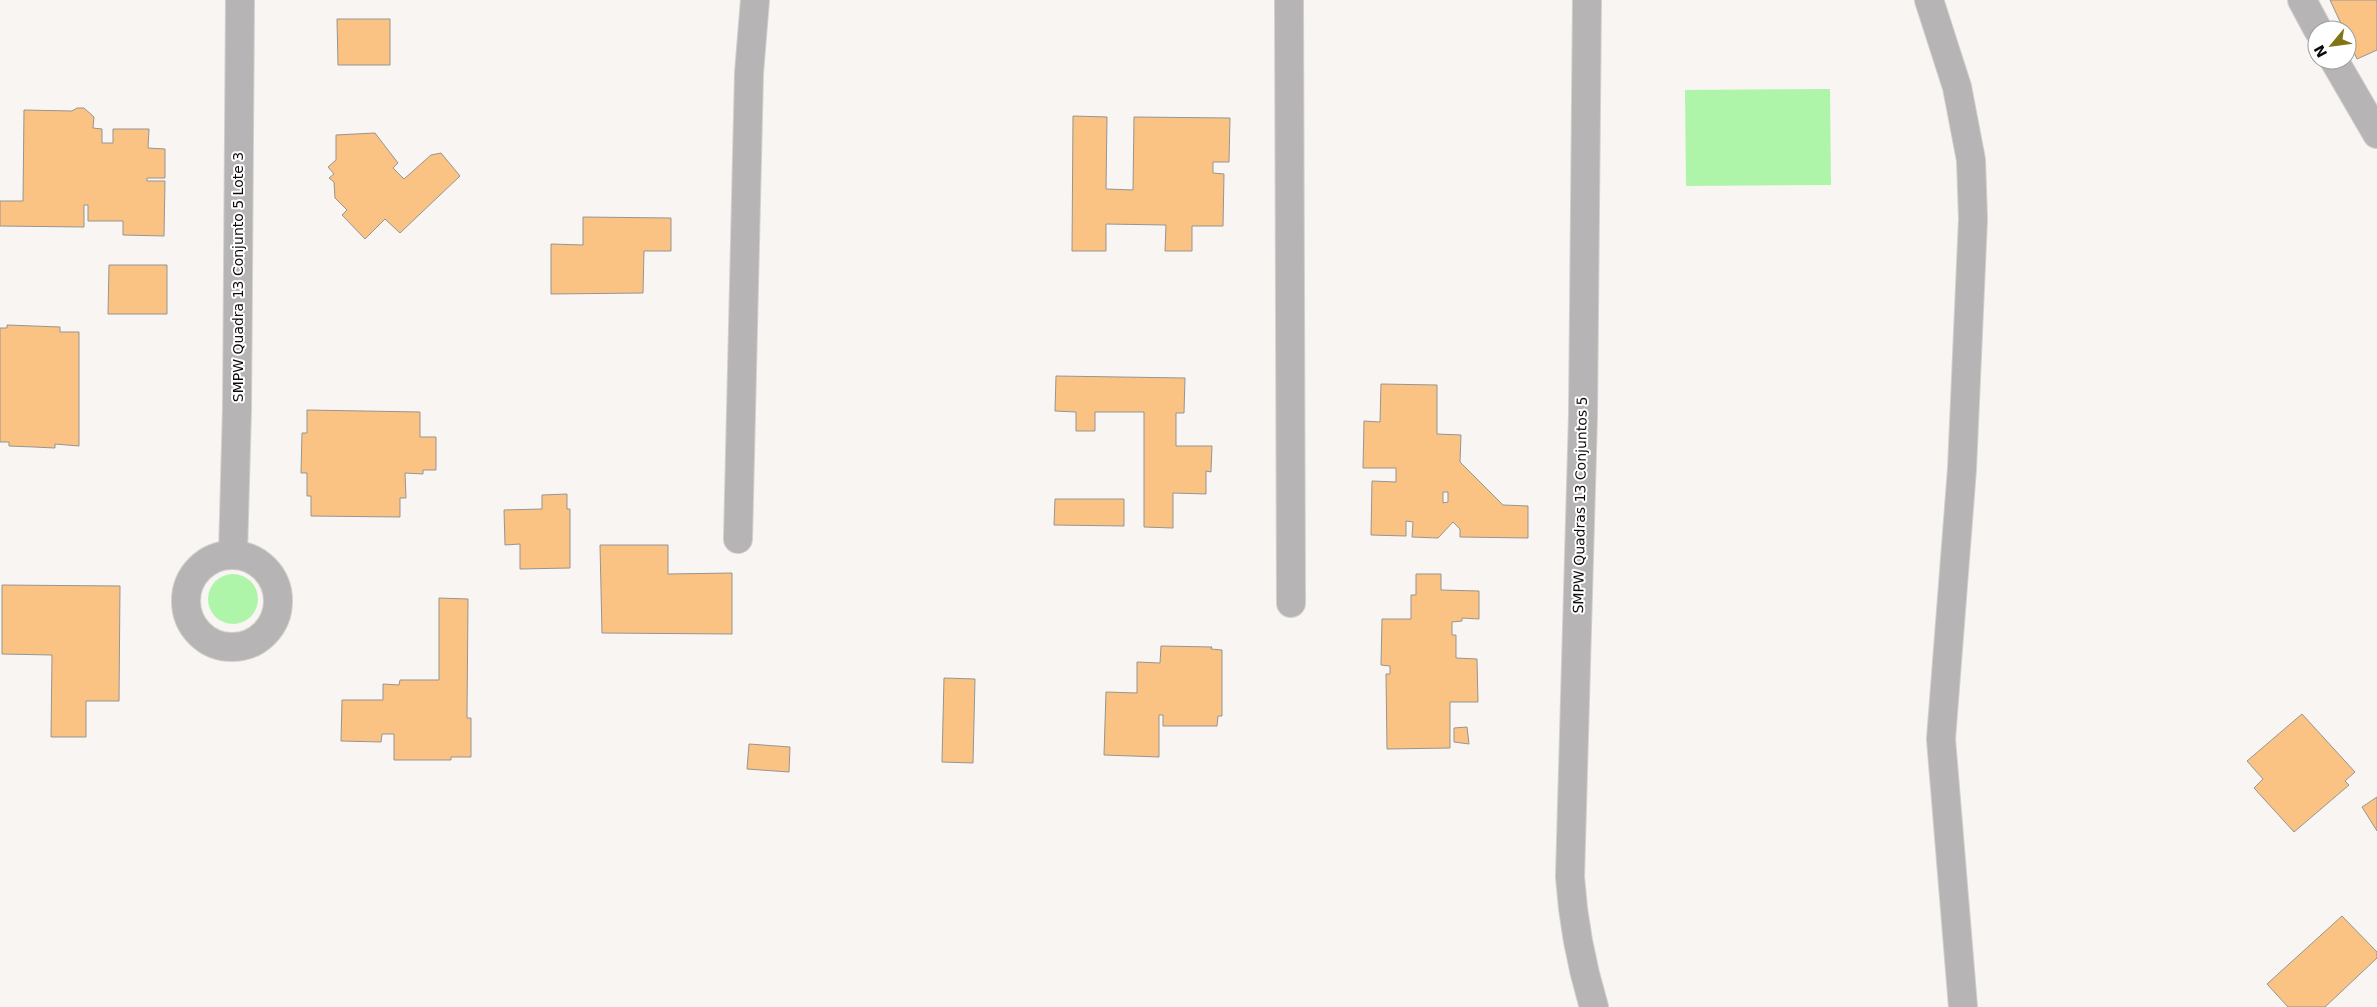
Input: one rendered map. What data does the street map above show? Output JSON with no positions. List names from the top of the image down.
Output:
{
  "streets": {
    "street": ["SMPW Quadra 13 Conjunto 5 Lote 3", "SMPW Quadras 13 Conjuntos 5"]
  },
  "north": "bottom left"
}
